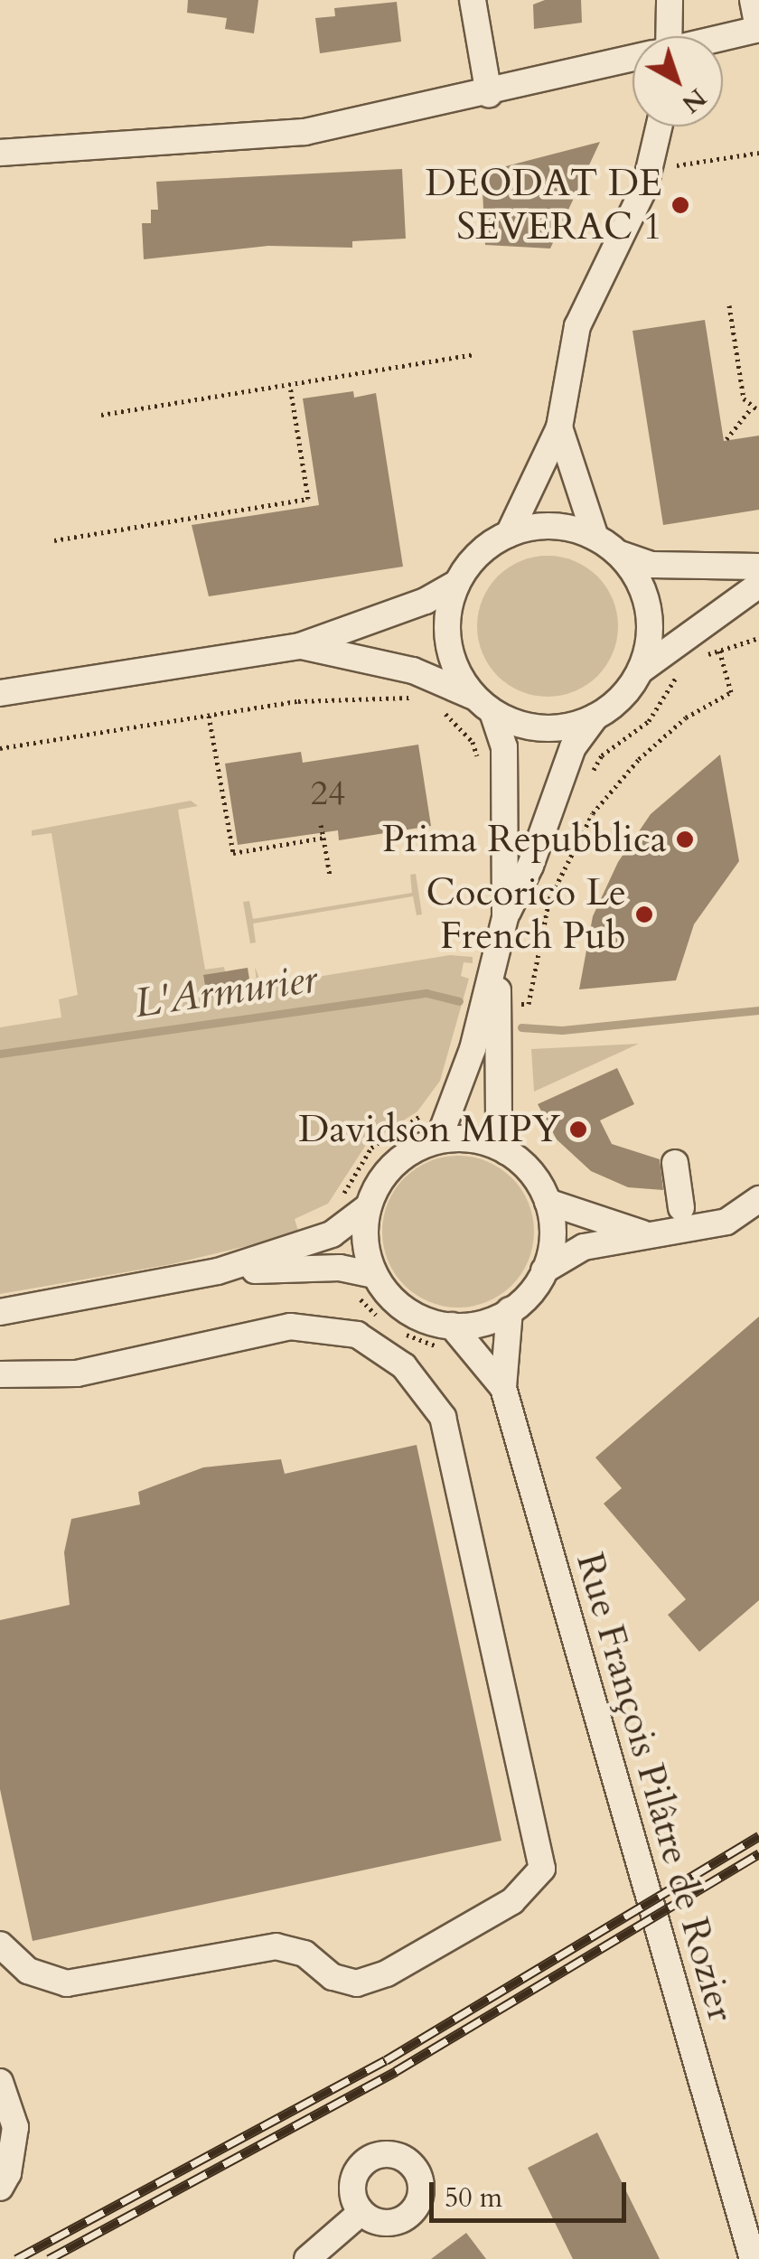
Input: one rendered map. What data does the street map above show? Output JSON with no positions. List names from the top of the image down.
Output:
{
  "streets": {
    "street": ["Rue François Pilâtre de Rozier"]
  },
  "water": ["L'Armurier"],
  "places": [
    "DEODAT DE SEVERAC 1",
    "Prima Repubblica",
    "Cocorico Le French Pub",
    "Davidson MIPY"
  ],
  "house_numbers": ["24"],
  "scale_bar": "50 m",
  "north": "bottom right"
}
